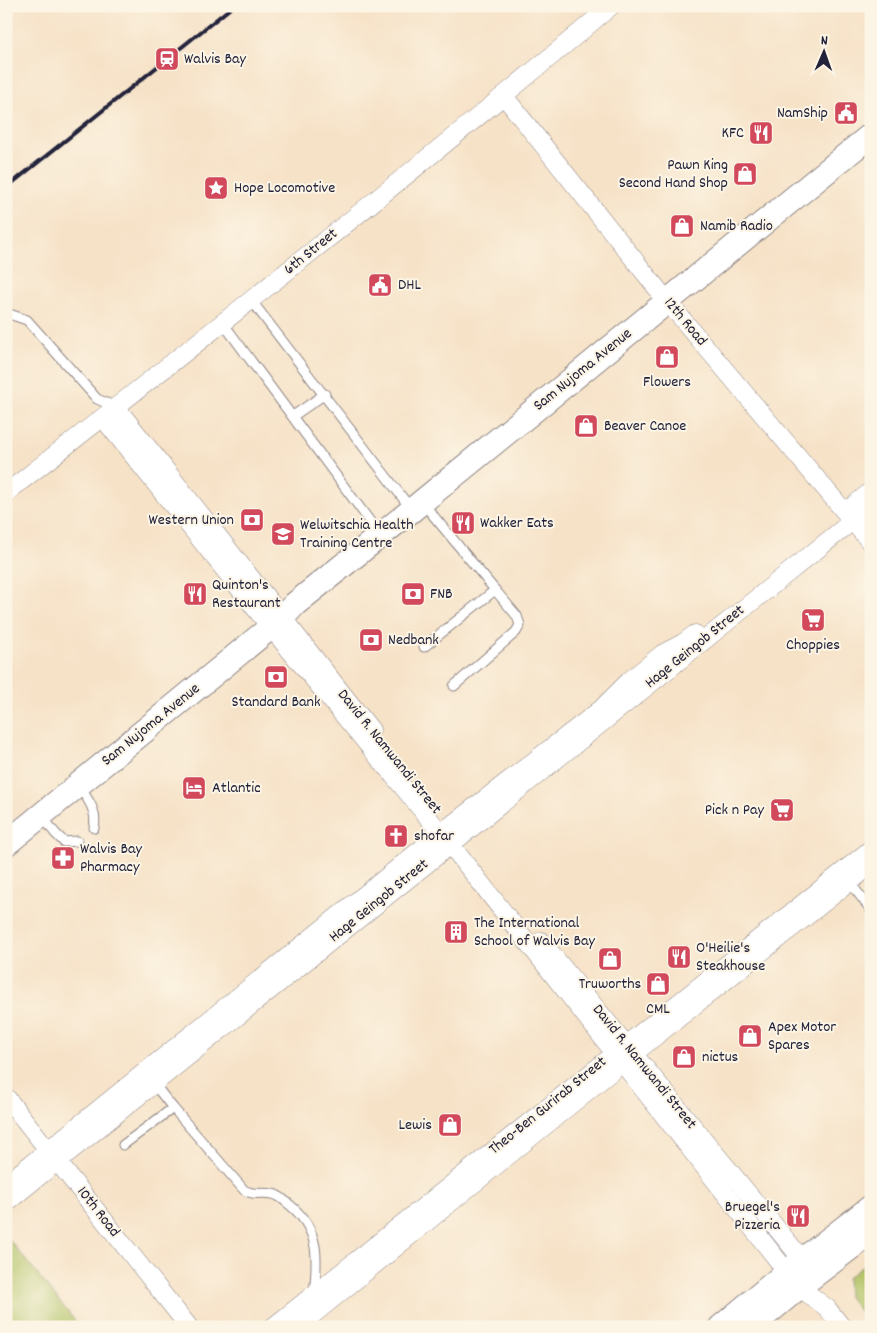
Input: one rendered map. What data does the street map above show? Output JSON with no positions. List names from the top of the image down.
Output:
{
  "streets": {
    "main road": ["Sam Nujoma Avenue"],
    "street": [
      "6th Street",
      "12th Road",
      "Hage Geingob Street",
      "David R. Namwandi Street",
      "Theo-Ben Gurirab Street",
      "10th Road"
    ]
  },
  "crossings": [
    ["6th Street", "12th Road"],
    ["6th Street", "David R. Namwandi Street"],
    ["12th Road", "Sam Nujoma Avenue"],
    ["12th Road", "Hage Geingob Street"],
    ["Sam Nujoma Avenue", "David R. Namwandi Street"],
    ["Hage Geingob Street", "David R. Namwandi Street"],
    ["Hage Geingob Street", "10th Road"],
    ["David R. Namwandi Street", "Theo-Ben Gurirab Street"]
  ],
  "places": {
    "station": ["Walvis Bay"],
    "public building": ["NamShip", "DHL"],
    "restaurant": [
      "KFC",
      "Wakker Eats",
      "Quinton's Restaurant",
      "O'Heilie's Steakhouse",
      "Bruegel's Pizzeria"
    ],
    "shop": [
      "Pawn King Second Hand Shop",
      "Namib Radio",
      "Flowers",
      "Beaver Canoe",
      "Truworths",
      "CML",
      "Apex Motor Spares",
      "nictus",
      "Lewis"
    ],
    "place": ["Hope Locomotive"],
    "bank": [
      "Western Union",
      "FNB",
      "Nedbank",
      "Standard Bank"
    ],
    "school or university": ["Welwitschia Health Training Centre"],
    "supermarket": ["Choppies", "Pick n Pay"],
    "hotel": ["Atlantic"],
    "church": ["shofar"],
    "pharmacy": ["Walvis Bay Pharmacy"],
    "building": ["The International School of Walvis Bay"]
  },
  "north": "top"
}
